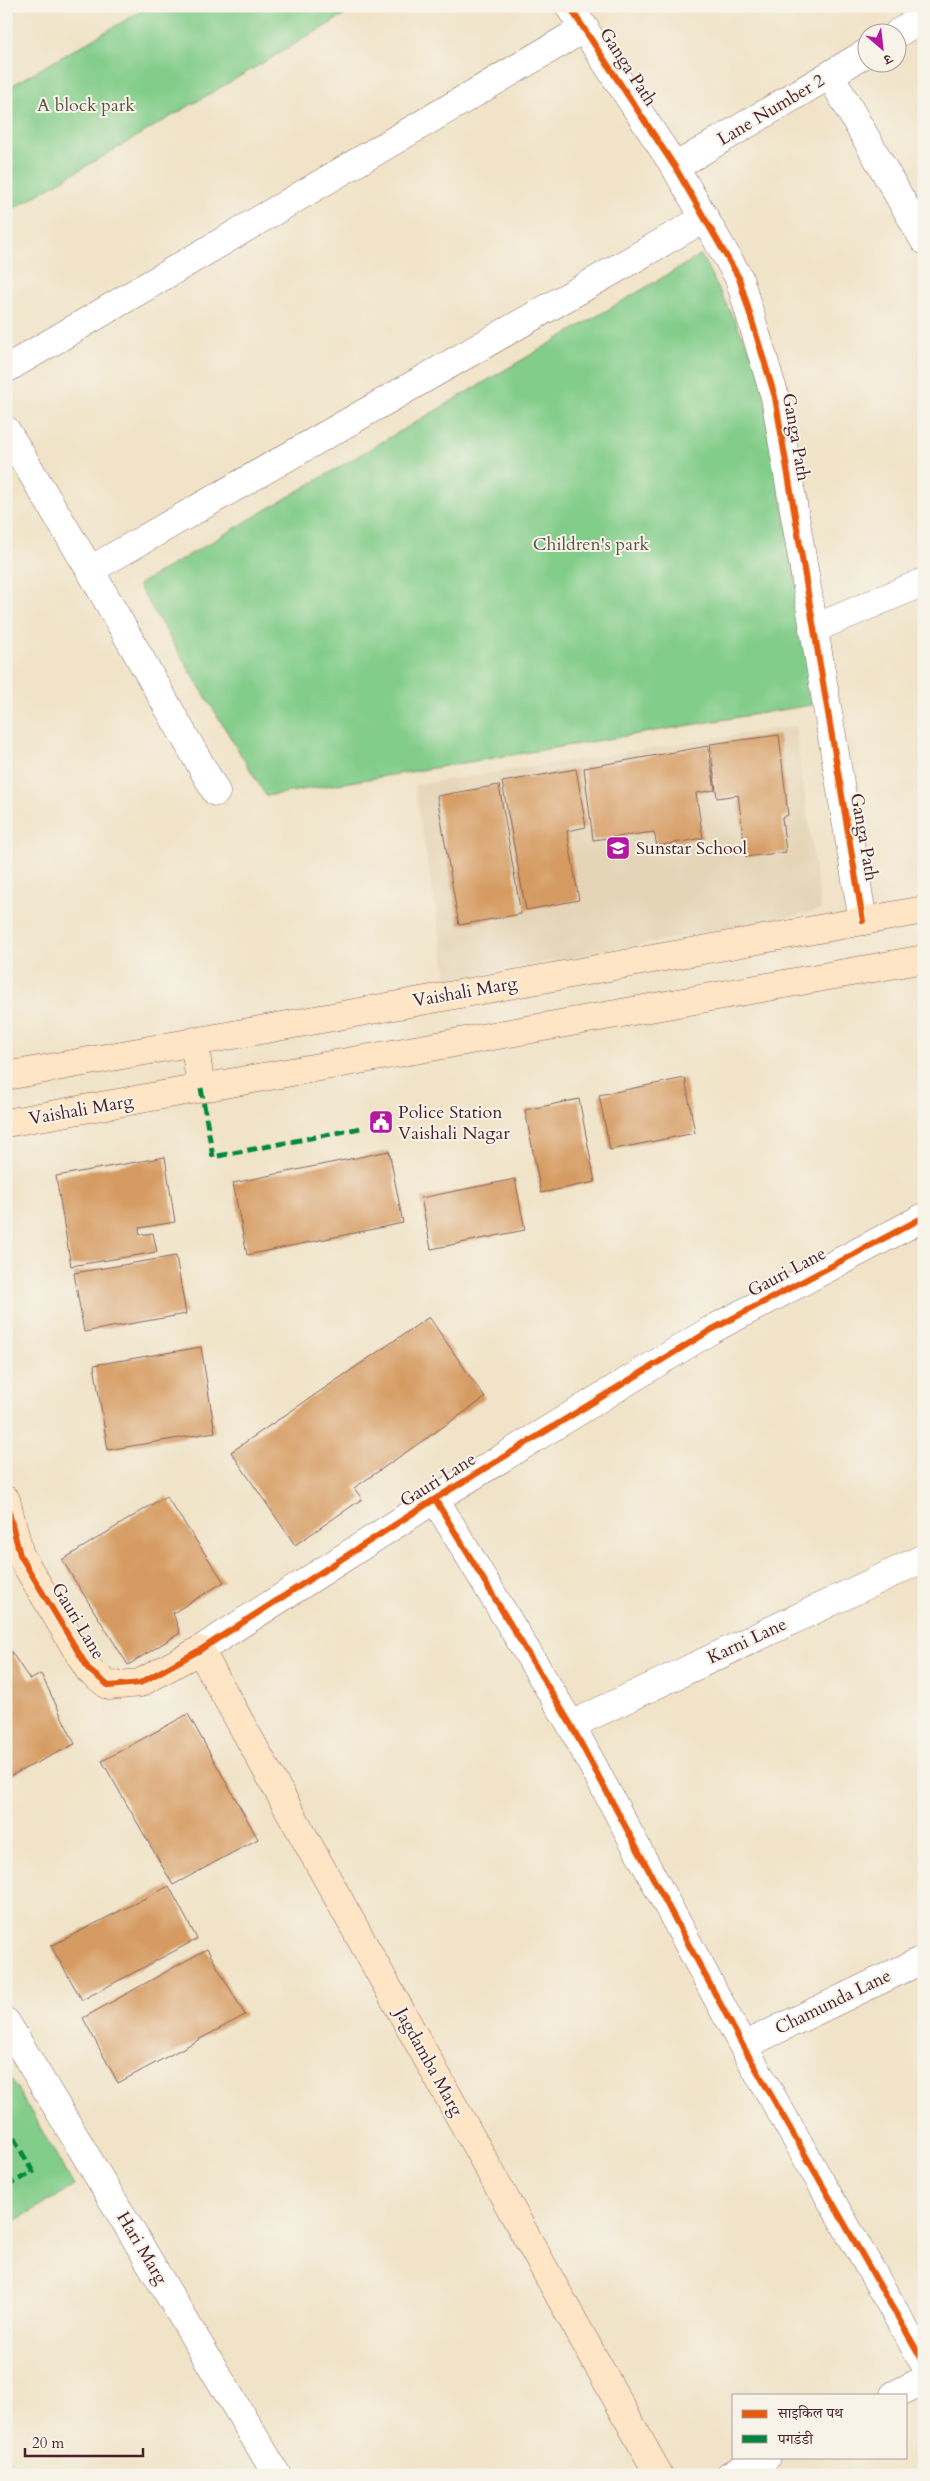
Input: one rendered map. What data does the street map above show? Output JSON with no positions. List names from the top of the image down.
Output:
{
  "streets": {
    "street": [
      "Ganga Path",
      "Lane Number 2",
      "Vaishali Marg",
      "Gauri Lane",
      "Karni Lane",
      "Chamunda Lane",
      "Jagdamba Marg",
      "Hari Marg"
    ]
  },
  "crossings": [
    ["Ganga Path", "Lane Number 2"],
    ["Ganga Path", "Vaishali Marg"],
    ["Gauri Lane", "Jagdamba Marg"]
  ],
  "parks": ["A block park", "Children's park"],
  "places": {
    "school or university": ["Sunstar School"],
    "public building": ["Police Station Vaishali Nagar"]
  },
  "legend": ["साइकिल पथ", "पगडंडी"],
  "scale_bar": "20 m",
  "north": "bottom right"
}
